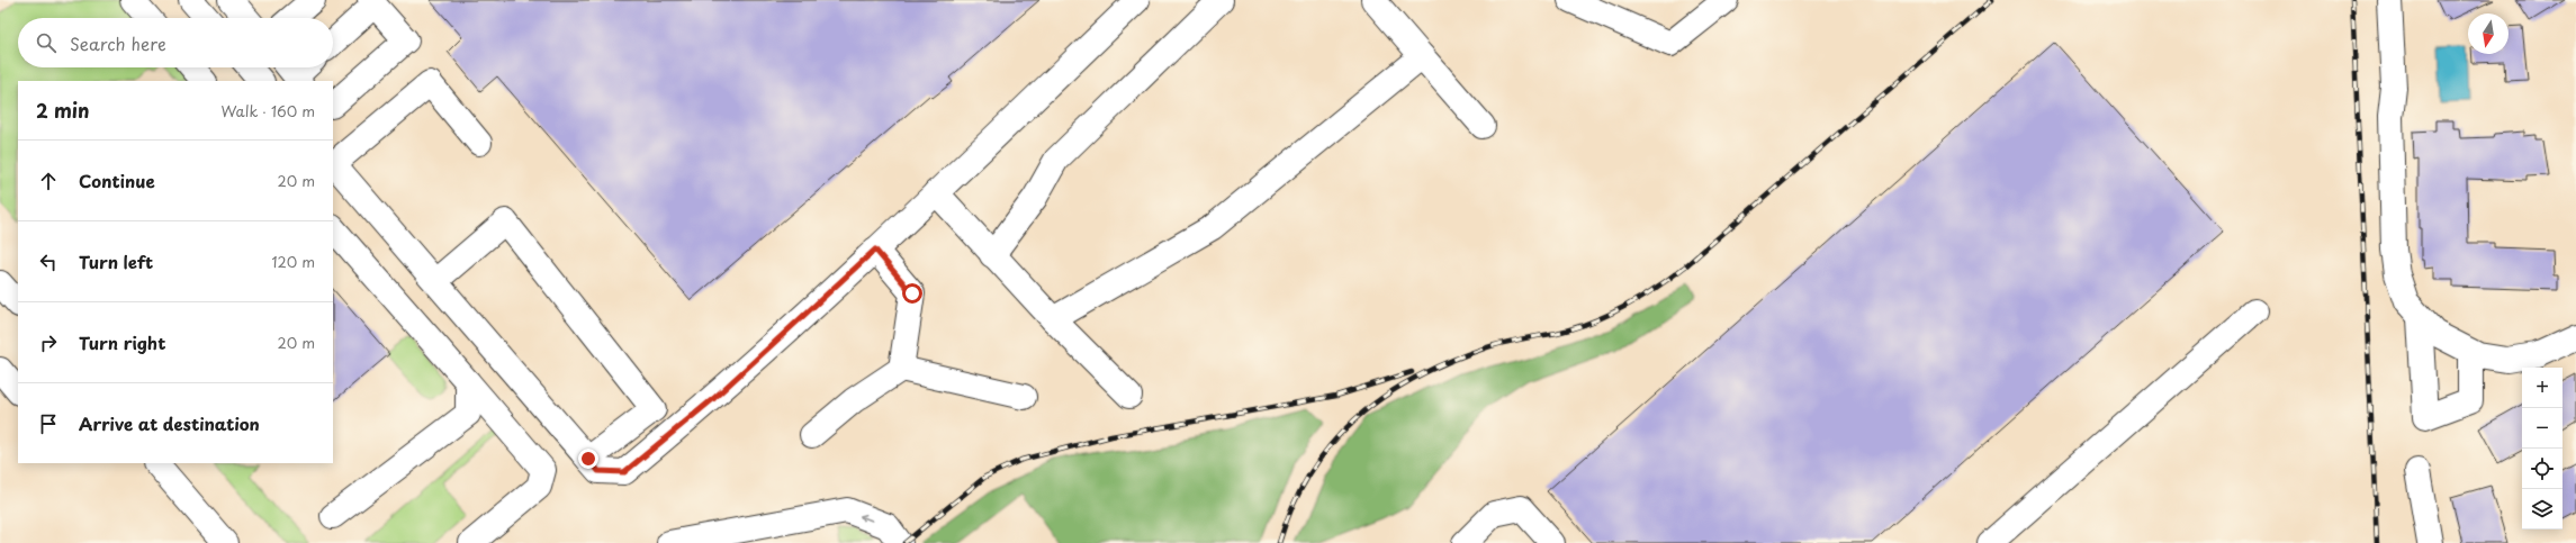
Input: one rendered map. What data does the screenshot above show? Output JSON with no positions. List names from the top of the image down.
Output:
{
  "north": "bottom",
  "page": {
    "search": "Search here",
    "heading": ["2 min", "Walk · 160 m"],
    "list": [
      ["Continue", "20 m"],
      ["Turn left", "120 m"],
      ["Turn right", "20 m"],
      "Arrive at destination"
    ],
    "map_buttons": ["+", "−"]
  }
}
